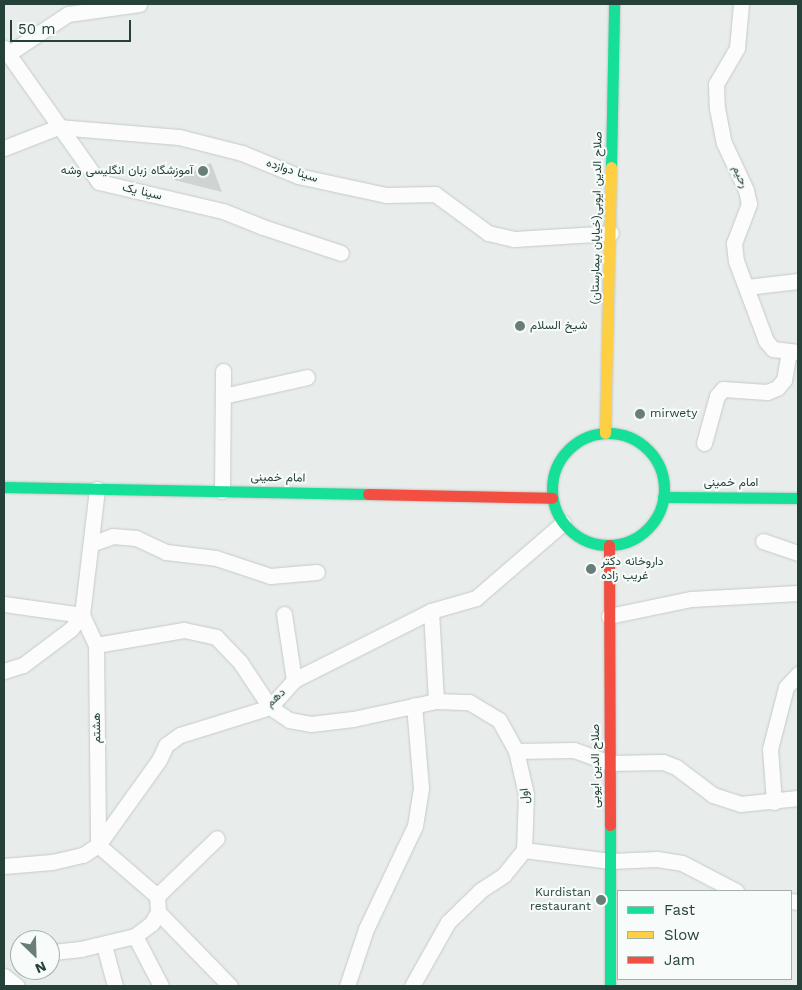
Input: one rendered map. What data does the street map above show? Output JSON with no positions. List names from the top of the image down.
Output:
{
  "streets": {
    "main road": ["صلاح الدین ایوبی(خیابان بیمارستان)", "امام خمینی", "صلاح الدین ایوبی"],
    "street": [
      "سینا دوازده",
      "رحیم",
      "سینا یک",
      "دهم",
      "هشتم",
      "اول"
    ]
  },
  "crossings": [
    ["سینا دوازده", "سینا یک"],
    ["سینا دوازده", "صلاح الدین ایوبی(خیابان بیمارستان)"],
    ["صلاح الدین ایوبی(خیابان بیمارستان)", "امام خمینی"],
    ["صلاح الدین ایوبی(خیابان بیمارستان)", "دهم"],
    ["صلاح الدین ایوبی(خیابان بیمارستان)", "صلاح الدین ایوبی"],
    ["امام خمینی", "دهم"],
    ["امام خمینی", "صلاح الدین ایوبی"],
    ["دهم", "هشتم"],
    ["دهم", "صلاح الدین ایوبی"],
    ["دهم", "اول"]
  ],
  "places": [
    "آموزشگاه زبان انگلیسی وشه",
    "شیخ السلام",
    "mirwety",
    "داروخانه دکتر غریب زاده",
    "Kurdistan restaurant"
  ],
  "legend": ["Fast", "Slow", "Jam"],
  "scale_bar": "50 m",
  "north": "bottom right"
}
